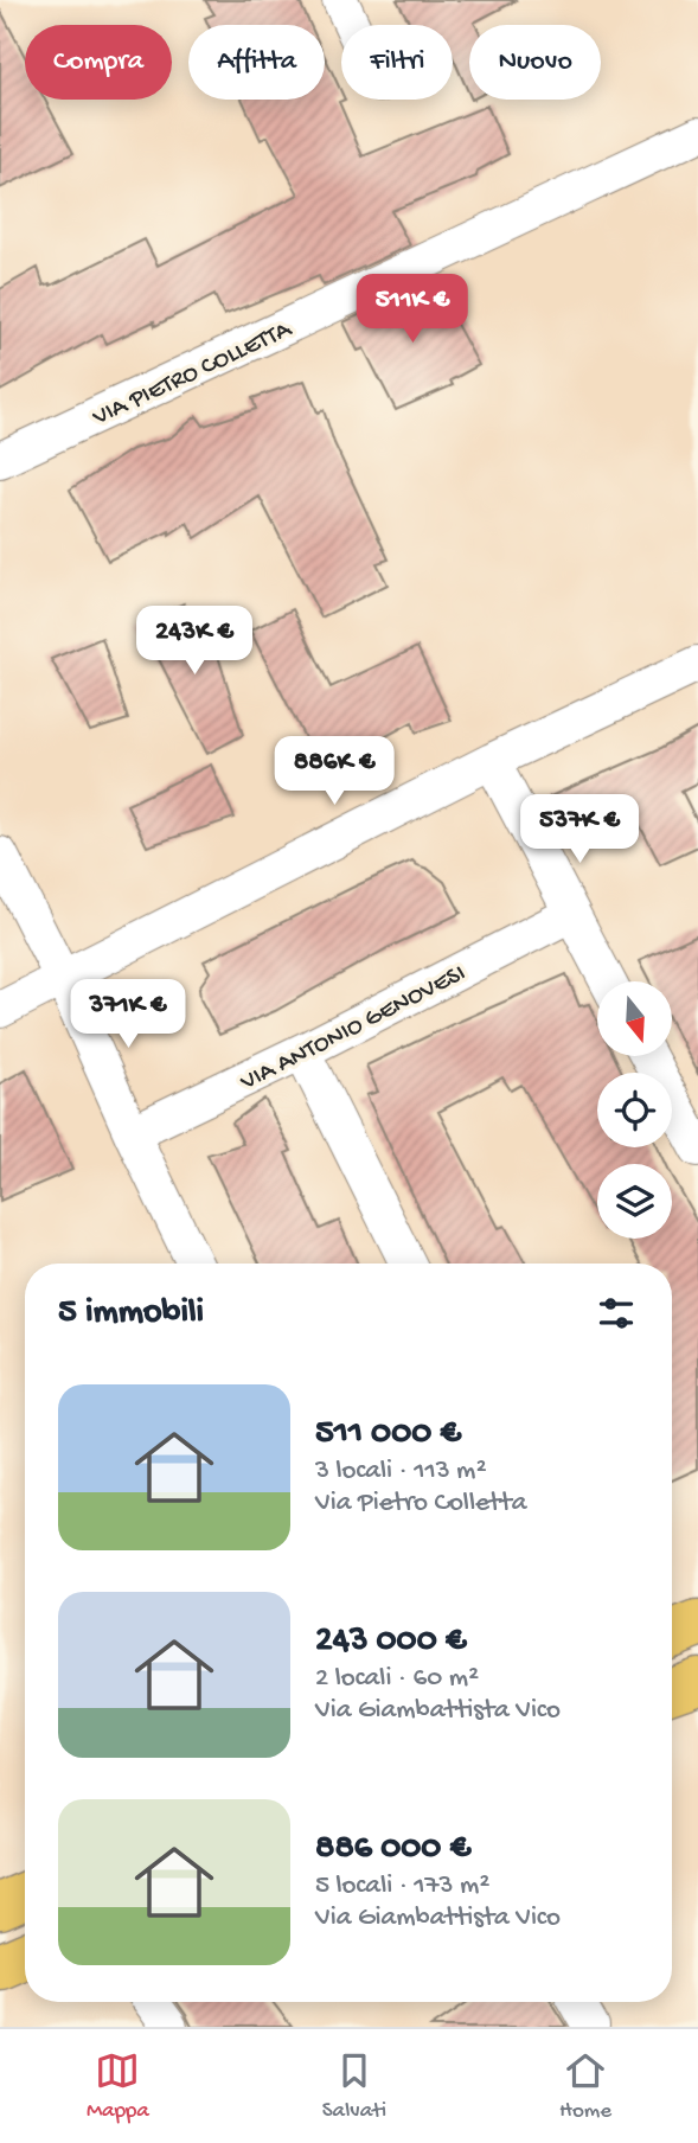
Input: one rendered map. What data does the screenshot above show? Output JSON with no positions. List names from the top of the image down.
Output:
{
  "streets": {
    "street": ["VIA PIETRO COLLETTA", "VIA ANTONIO GENOVESI"]
  },
  "north": "bottom",
  "page": {
    "chip": [
      "Compra",
      "Affitta",
      "Filtri",
      "Nuovo"
    ],
    "price": [
      "511K €",
      "243K €",
      "886K €",
      "537K €",
      "371K €"
    ],
    "heading": "5 immobili",
    "list": [
      {
        "name": "511 000 €",
        "note": "3 locali · 113 m² · Via Pietro Colletta"
      },
      {
        "name": "243 000 €",
        "note": "2 locali · 60 m² · Via Giambattista Vico"
      },
      {
        "name": "886 000 €",
        "note": "5 locali · 173 m² · Via Giambattista Vico"
      }
    ],
    "tabs": ["Mappa", "Salvati", "Home"]
  }
}
